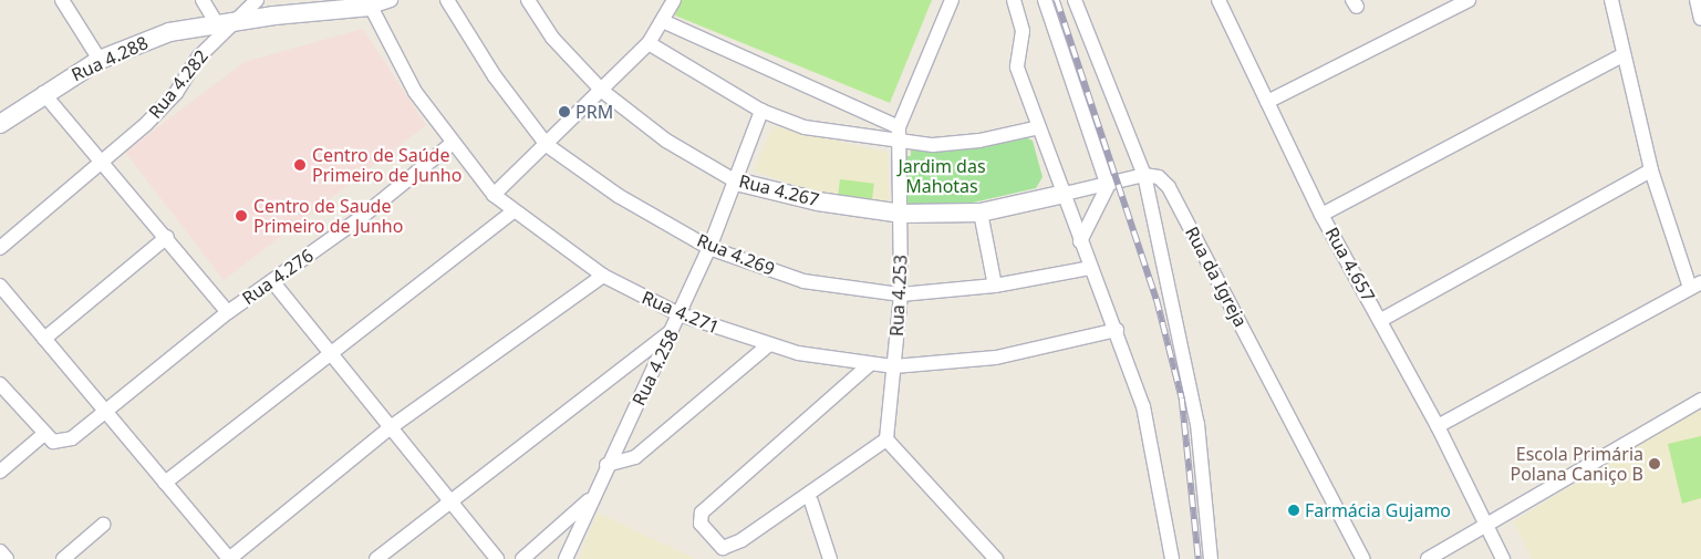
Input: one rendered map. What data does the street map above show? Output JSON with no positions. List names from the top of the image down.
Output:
{
  "streets": {
    "street": [
      "Rua 4.288",
      "Rua 4.282",
      "Rua 4.267",
      "Rua 4.269",
      "Rua 4.657",
      "Rua 4.276",
      "Rua da Igreja",
      "Rua 4.253",
      "Rua 4.271",
      "Rua 4.258"
    ]
  },
  "crossings": [
    ["Rua 4.288", "Rua 4.282"],
    ["Rua 4.267", "Rua 4.253"],
    ["Rua 4.267", "Rua 4.258"],
    ["Rua 4.269", "Rua 4.253"],
    ["Rua 4.269", "Rua 4.258"],
    ["Rua 4.276", "Rua 4.271"],
    ["Rua 4.253", "Rua 4.271"],
    ["Rua 4.271", "Rua 4.258"]
  ],
  "parks": ["Jardim das Mahotas"],
  "places": [
    "PRM",
    "Centro de Saúde Primeiro de Junho",
    "Centro de Saude Primeiro de Junho",
    "Escola Primária Polana Caniço B",
    "Farmácia Gujamo"
  ]
}
